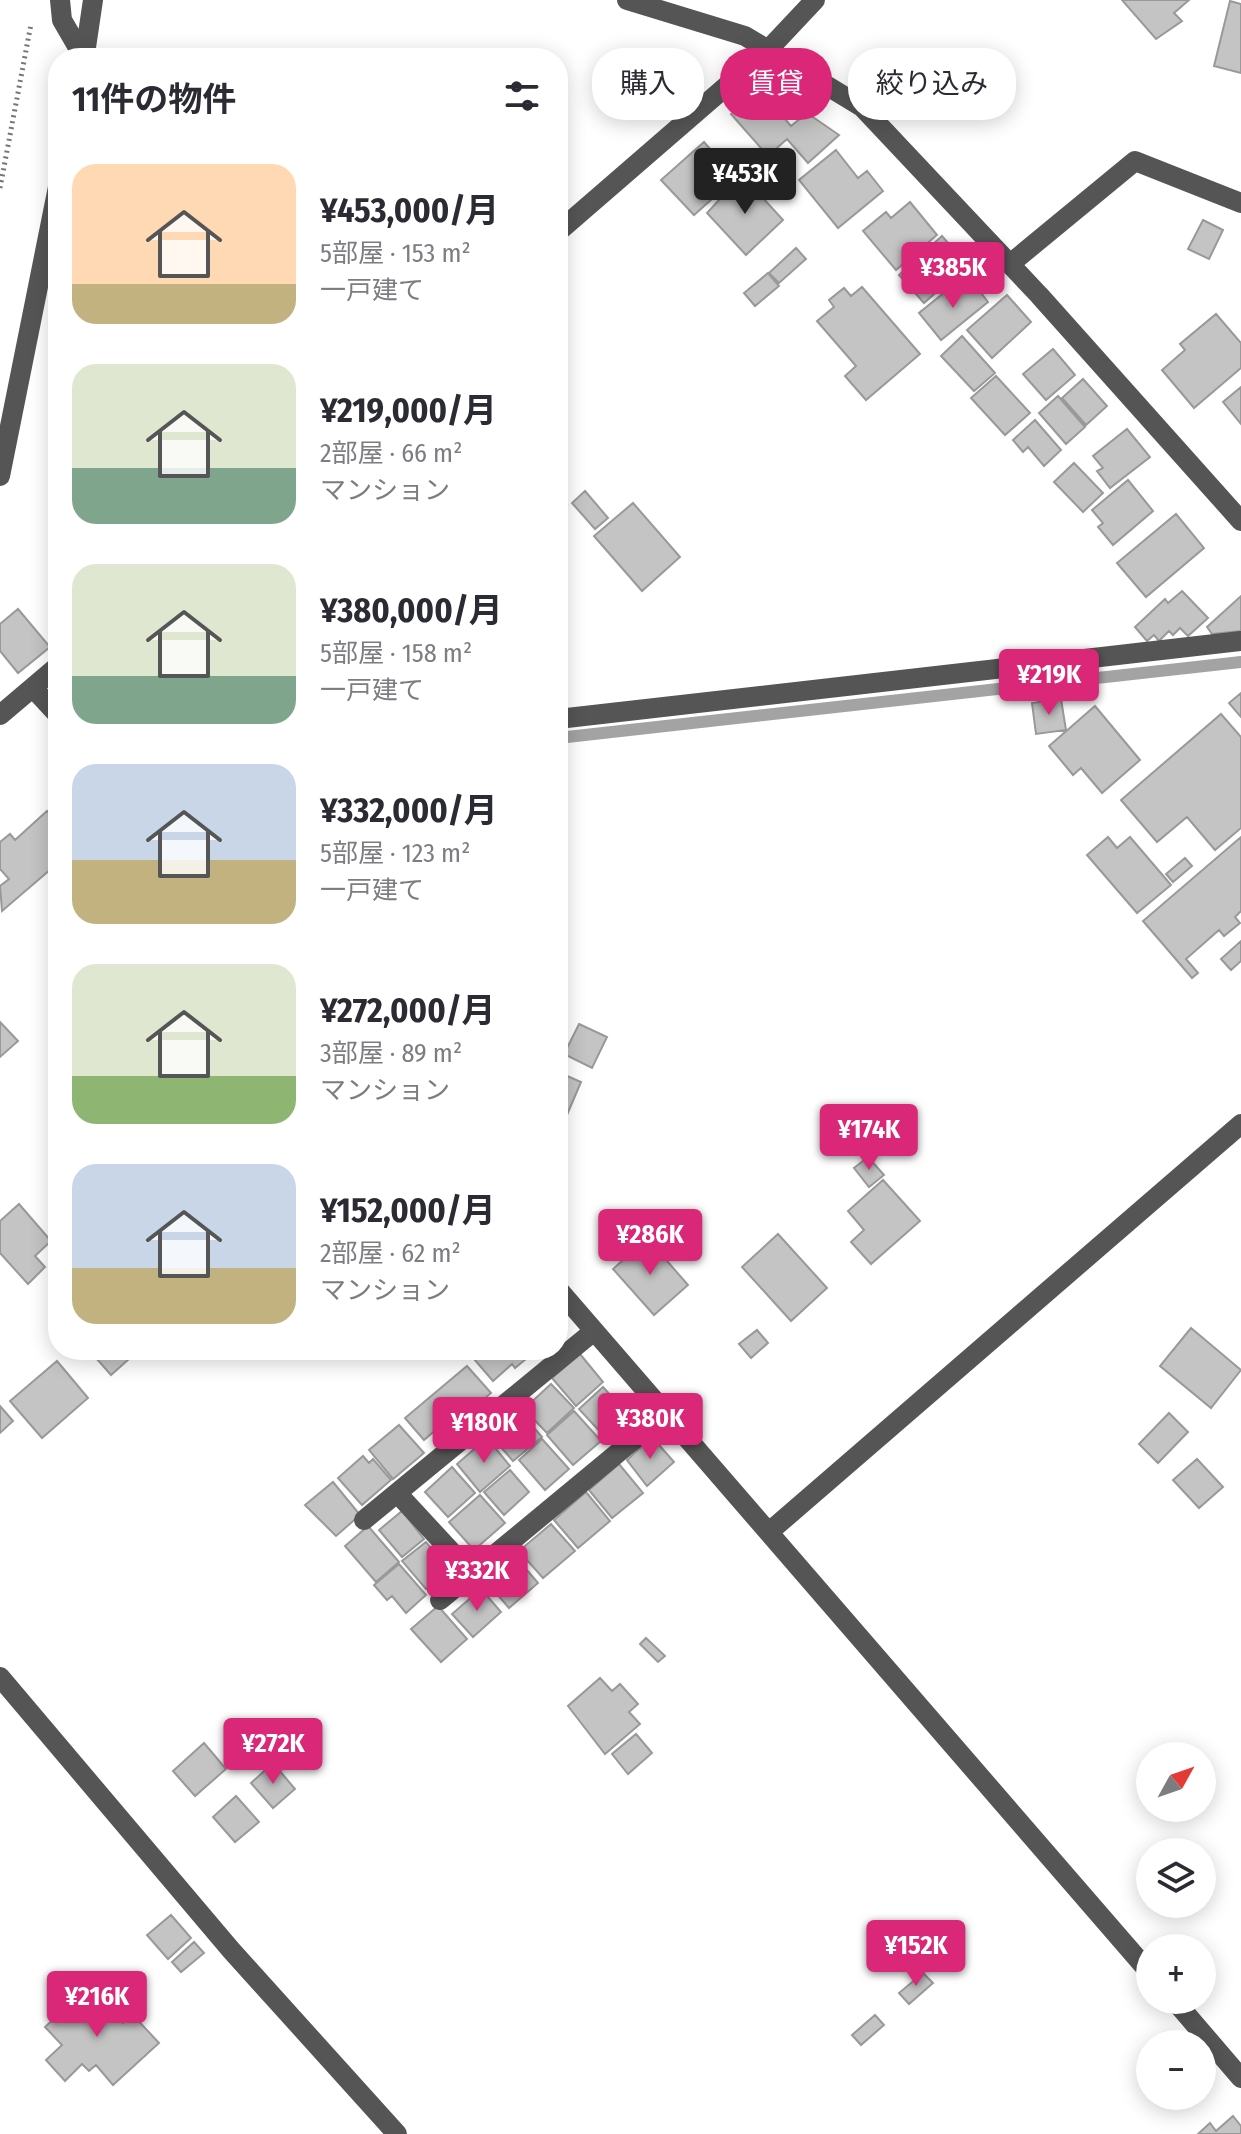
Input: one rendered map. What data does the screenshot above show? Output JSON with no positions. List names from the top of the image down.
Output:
{
  "north": "top right",
  "page": {
    "chip": ["購入", "賃貸", "絞り込み"],
    "heading": "11件の物件",
    "list": [
      {
        "name": "¥453,000/月",
        "note": "5部屋 · 153 m² · 一戸建て"
      },
      {
        "name": "¥219,000/月",
        "note": "2部屋 · 66 m² · マンション"
      },
      {
        "name": "¥380,000/月",
        "note": "5部屋 · 158 m² · 一戸建て"
      },
      {
        "name": "¥332,000/月",
        "note": "5部屋 · 123 m² · 一戸建て"
      },
      {
        "name": "¥272,000/月",
        "note": "3部屋 · 89 m² · マンション"
      },
      {
        "name": "¥152,000/月",
        "note": "2部屋 · 62 m² · マンション"
      }
    ],
    "price": [
      "¥453K",
      "¥385K",
      "¥219K",
      "¥174K",
      "¥286K",
      "¥380K",
      "¥180K",
      "¥332K",
      "¥272K",
      "¥152K",
      "¥216K"
    ],
    "map_buttons": ["+", "−"]
  }
}
